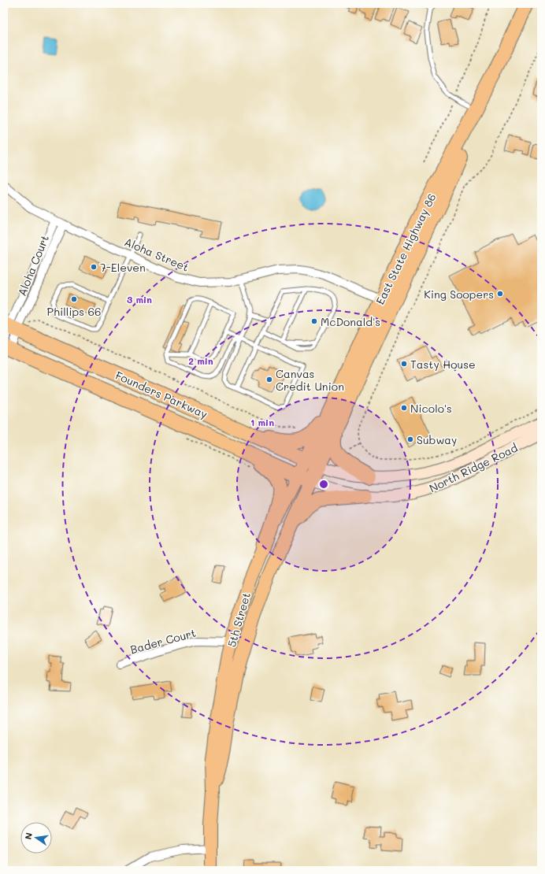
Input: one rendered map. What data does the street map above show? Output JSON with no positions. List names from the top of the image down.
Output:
{
  "streets": {
    "highway": ["East State Highway 86", "Founders Parkway", "5th Street"],
    "main road": ["North Ridge Road"],
    "street": ["Aloha Street", "Aloha Court", "Bader Court"]
  },
  "crossings": [
    ["East State Highway 86", "Aloha Street"],
    ["East State Highway 86", "Founders Parkway"],
    ["East State Highway 86", "North Ridge Road"],
    ["East State Highway 86", "5th Street"],
    ["Aloha Street", "Aloha Court"],
    ["Aloha Court", "Founders Parkway"],
    ["Founders Parkway", "North Ridge Road"],
    ["Founders Parkway", "5th Street"],
    ["North Ridge Road", "5th Street"],
    ["5th Street", "Bader Court"]
  ],
  "places": [
    "7-Eleven",
    "King Soopers",
    "Phillips 66",
    "McDonald's",
    "Tasty House",
    "Canvas Credit Union",
    "Nicolo's",
    "Subway"
  ],
  "north": "left",
  "rings": ["3 min", "2 min", "1 min"]
}
